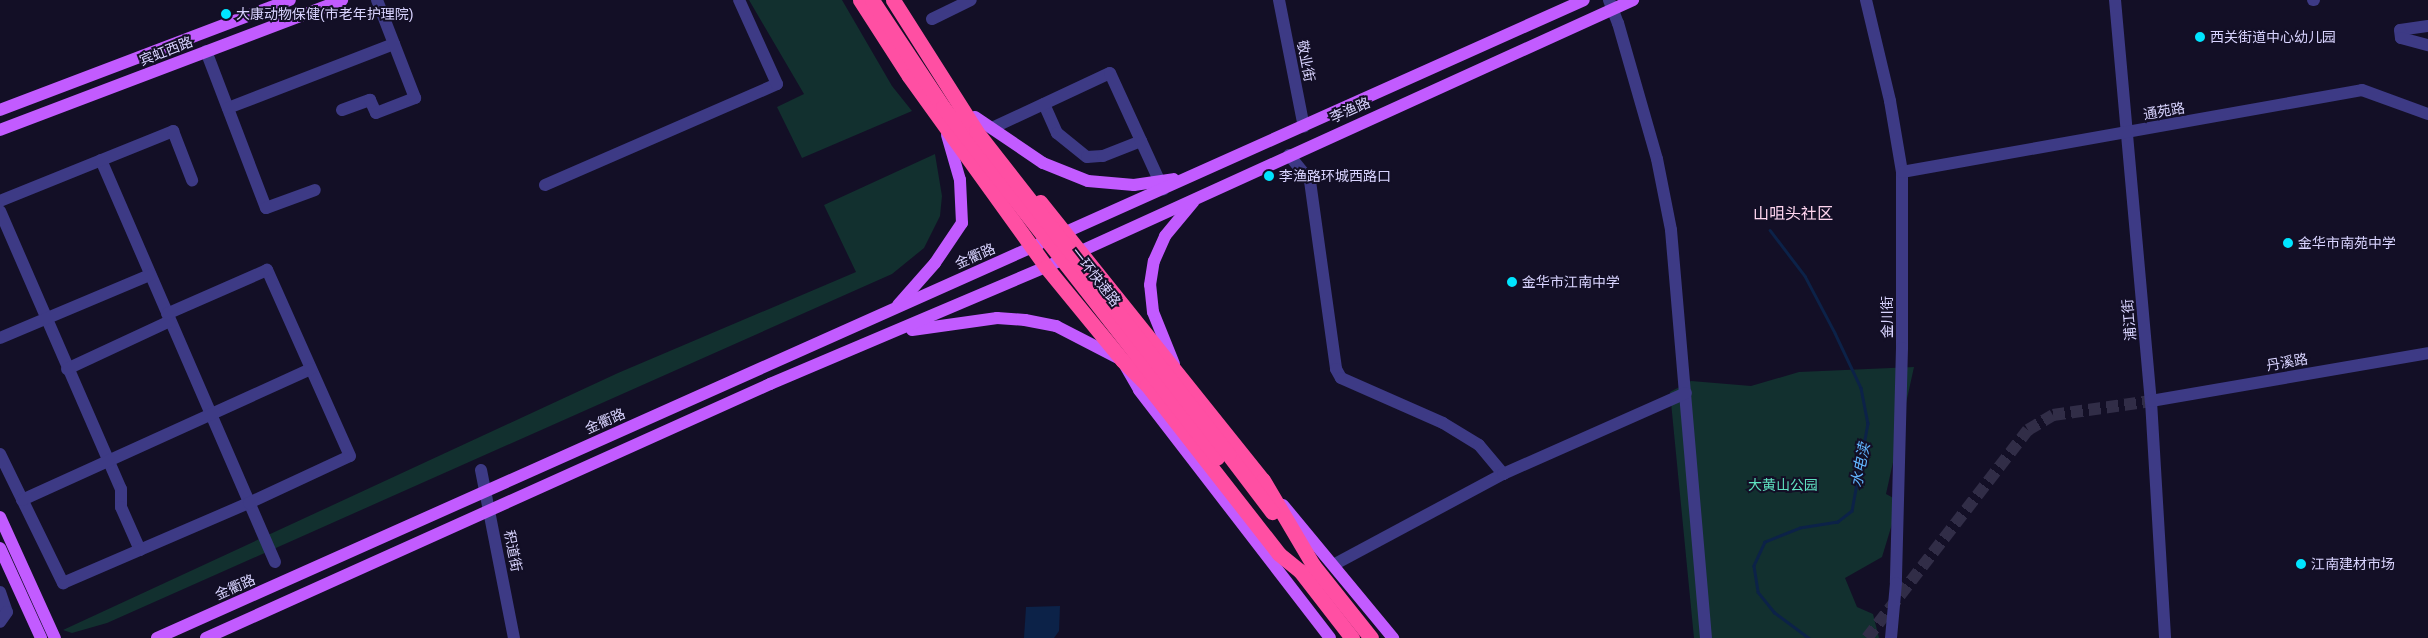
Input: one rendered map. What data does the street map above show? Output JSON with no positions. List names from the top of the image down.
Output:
{
  "streets": {
    "highway": ["一环快速路"],
    "main road": ["宾虹西路", "李渔路", "金衢路"],
    "street": [
      "敬业街",
      "通苑路",
      "金川街",
      "浦江街",
      "丹溪路",
      "积道街"
    ]
  },
  "crossings": [
    ["敬业街", "李渔路"],
    ["李渔路", "金衢路"],
    ["通苑路", "金川街"],
    ["通苑路", "浦江街"],
    ["金衢路", "积道街"],
    ["浦江街", "丹溪路"]
  ],
  "districts": ["山咀头社区"],
  "water": ["水电渎"],
  "parks": ["大黄山公园"],
  "places": [
    "大康动物保健(市老年护理院)",
    "西关街道中心幼儿园",
    "李渔路环城西路口",
    "金华市南苑中学",
    "金华市江南中学",
    "江南建材市场"
  ]
}
